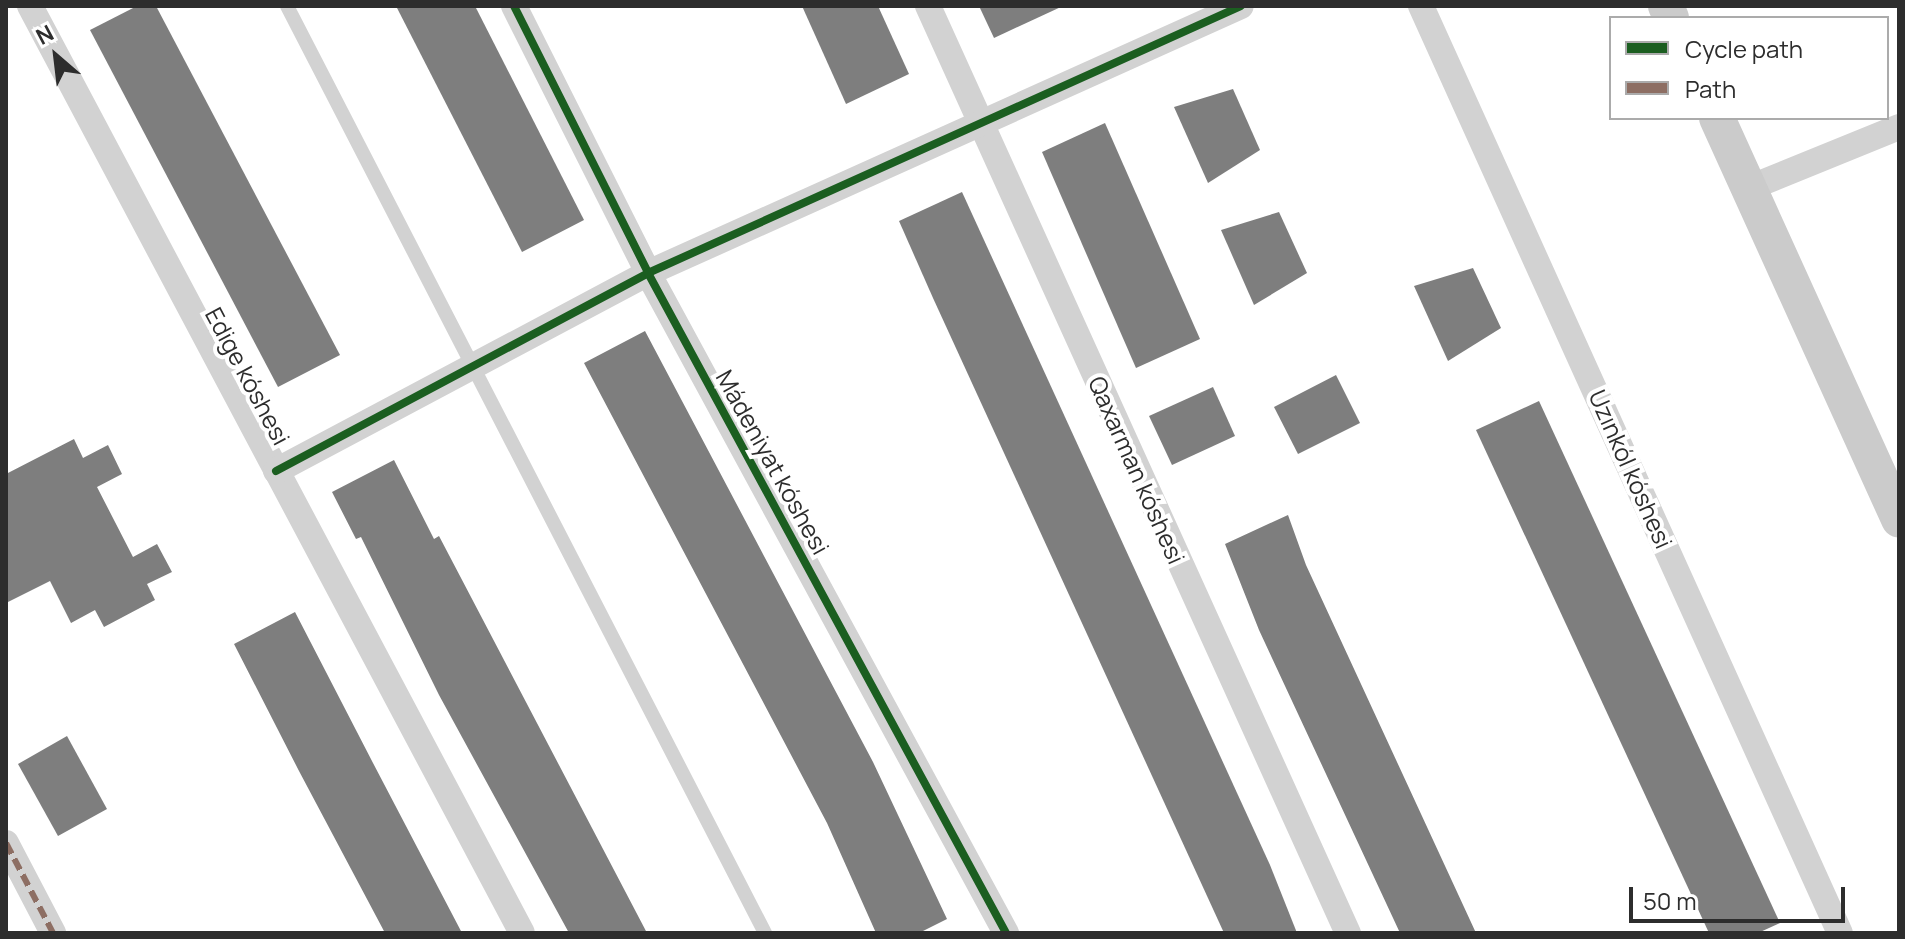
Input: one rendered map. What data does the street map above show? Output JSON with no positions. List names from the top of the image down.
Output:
{
  "streets": {
    "street": [
      "Edige kóshesi",
      "Mádeniyat kóshesi",
      "Uzınkól kóshesi",
      "Qaxarman kóshesi"
    ]
  },
  "legend": ["Cycle path", "Path"],
  "scale_bar": "50 m",
  "north": "top left"
}
